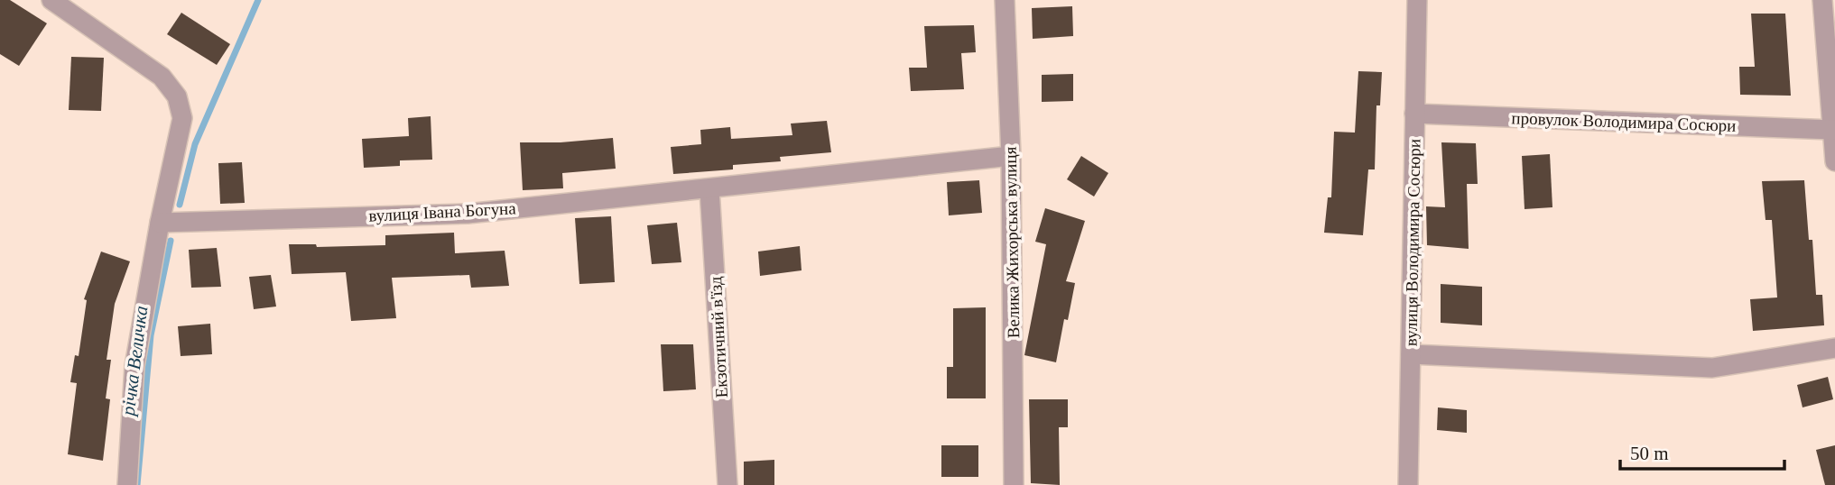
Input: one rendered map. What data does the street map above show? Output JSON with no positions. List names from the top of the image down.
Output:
{
  "streets": {
    "street": [
      "провулок Володимира Сосюри",
      "вулиця Івана Богуна",
      "Велика Жихорська вулиця",
      "вулиця Володимира Сосюри",
      "Екзотичний в'їзд"
    ]
  },
  "crossings": [
    ["провулок Володимира Сосюри", "вулиця Володимира Сосюри"],
    ["вулиця Івана Богуна", "Велика Жихорська вулиця"],
    ["вулиця Івана Богуна", "Екзотичний в'їзд"]
  ],
  "water": ["річка Величка"],
  "scale_bar": "50 m"
}
